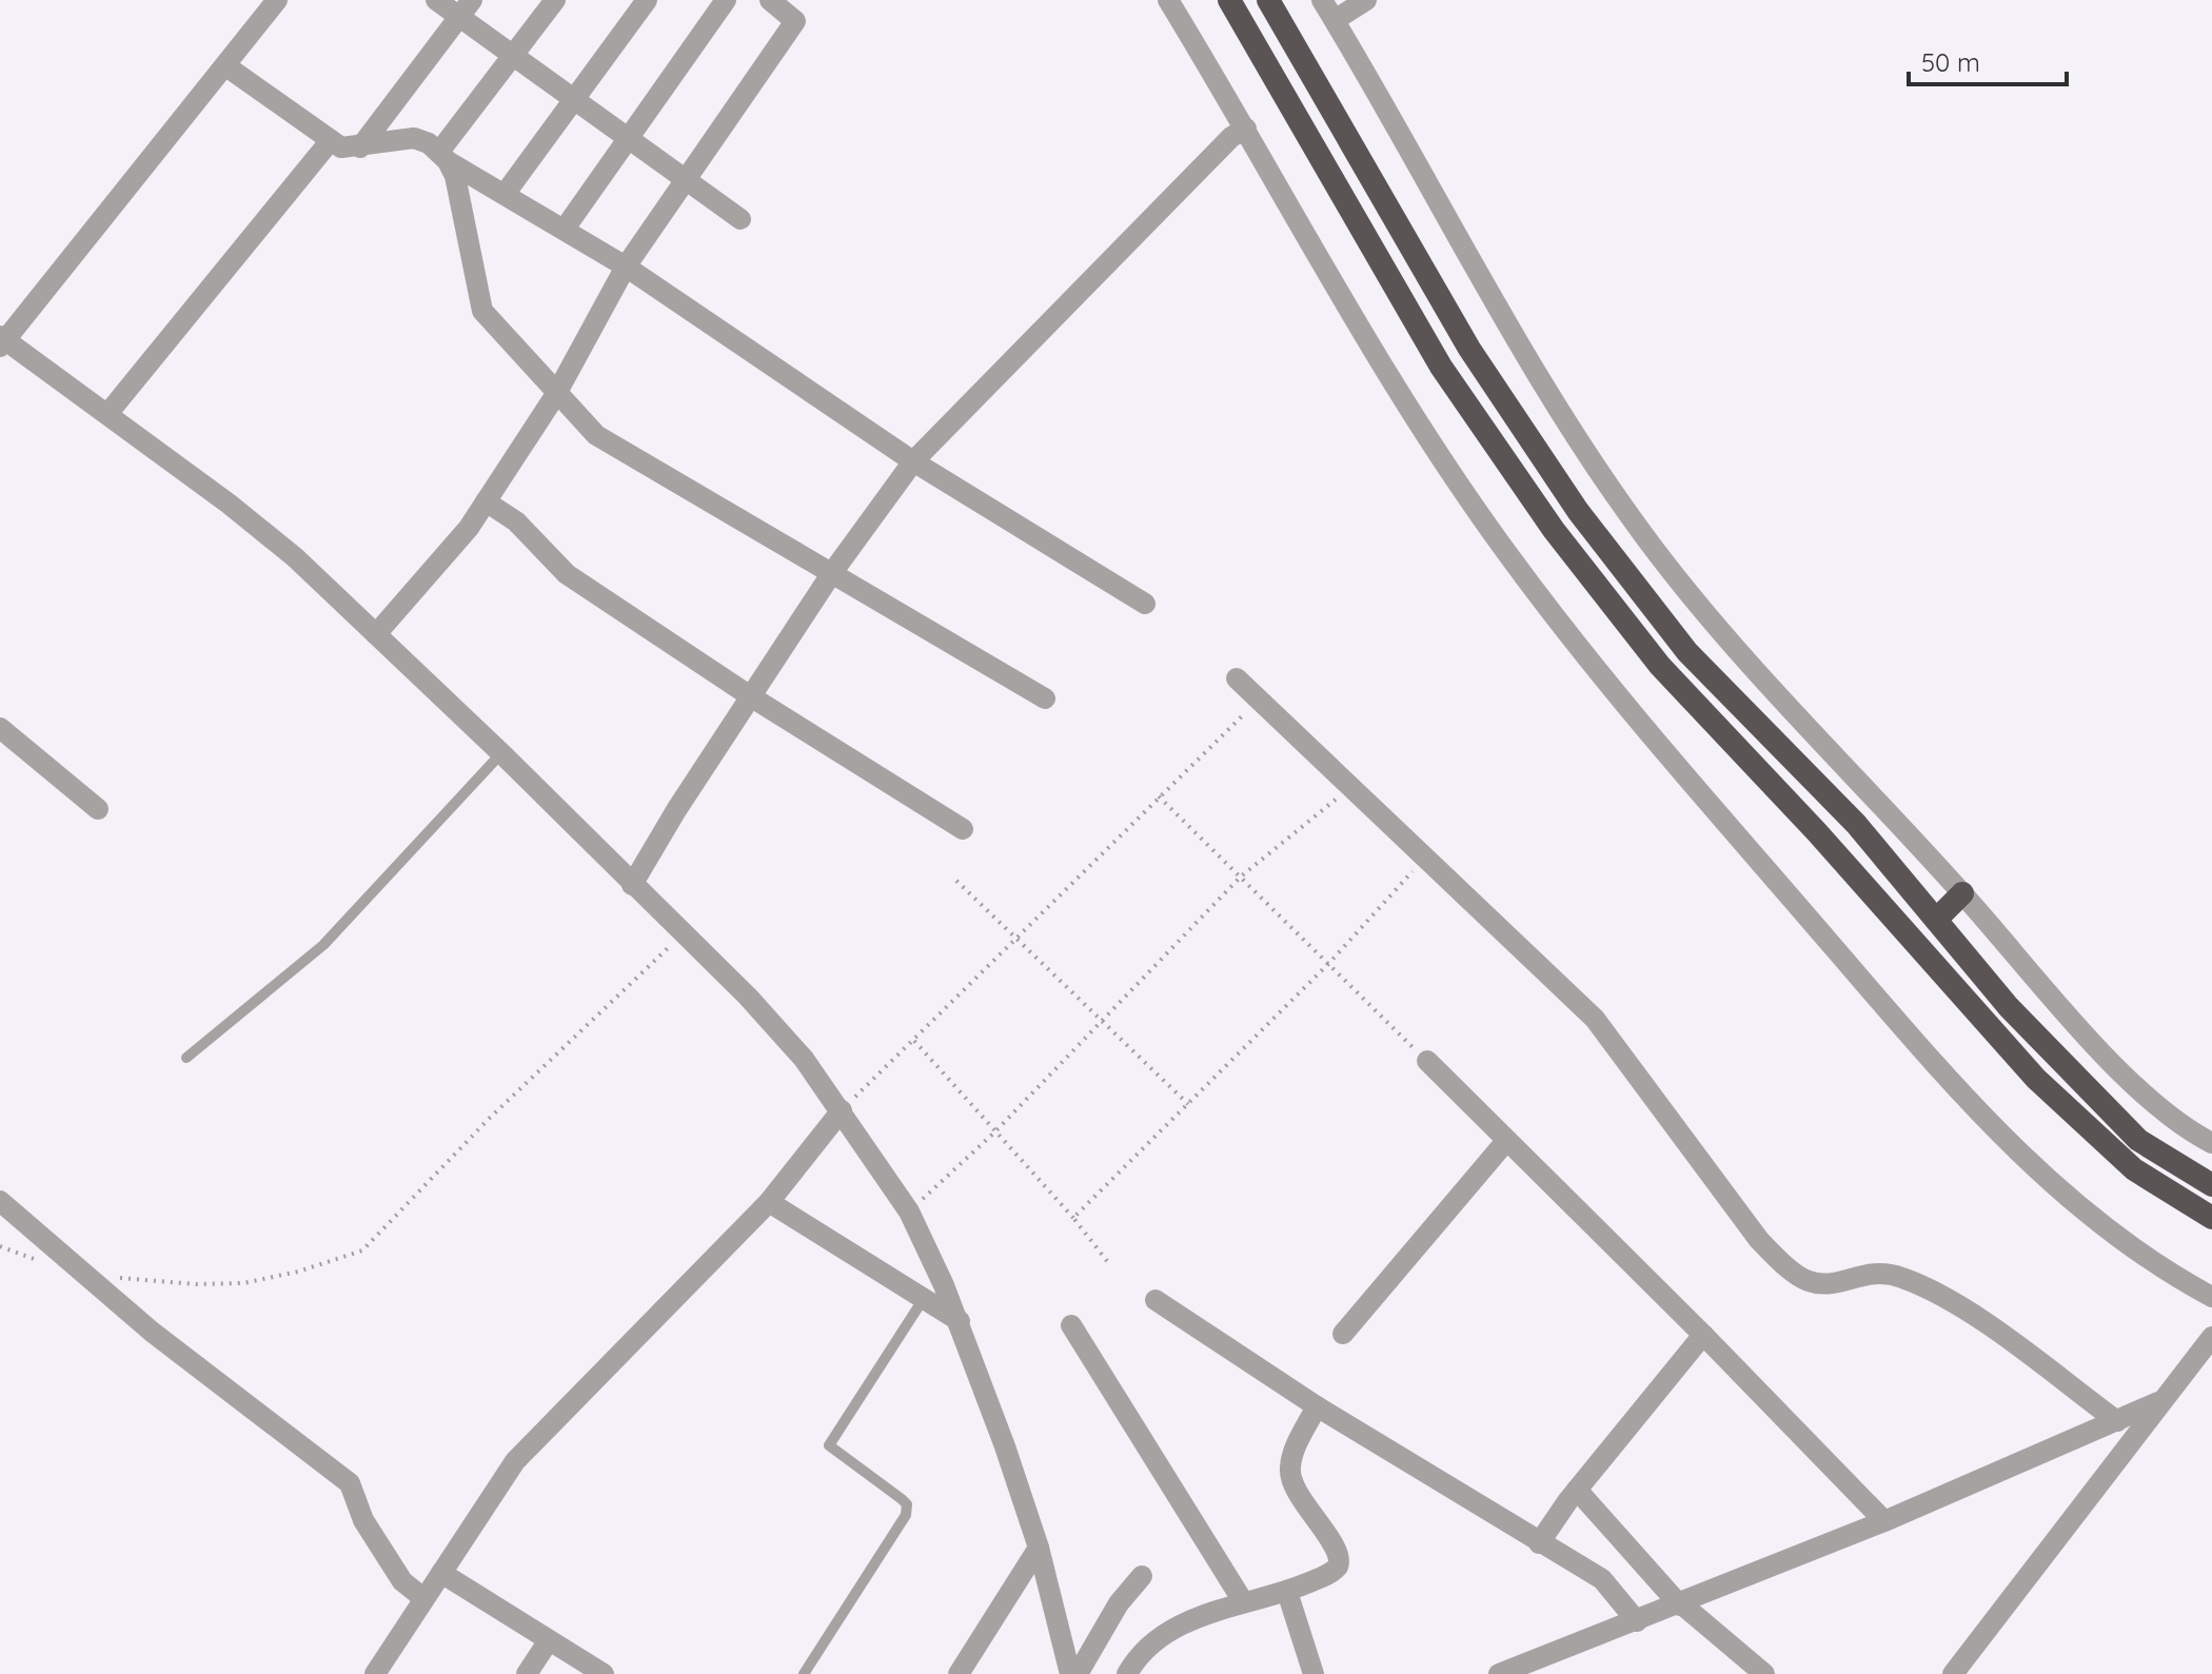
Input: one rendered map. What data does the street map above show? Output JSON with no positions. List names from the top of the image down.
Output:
{
  "scale_bar": "50 m"
}
